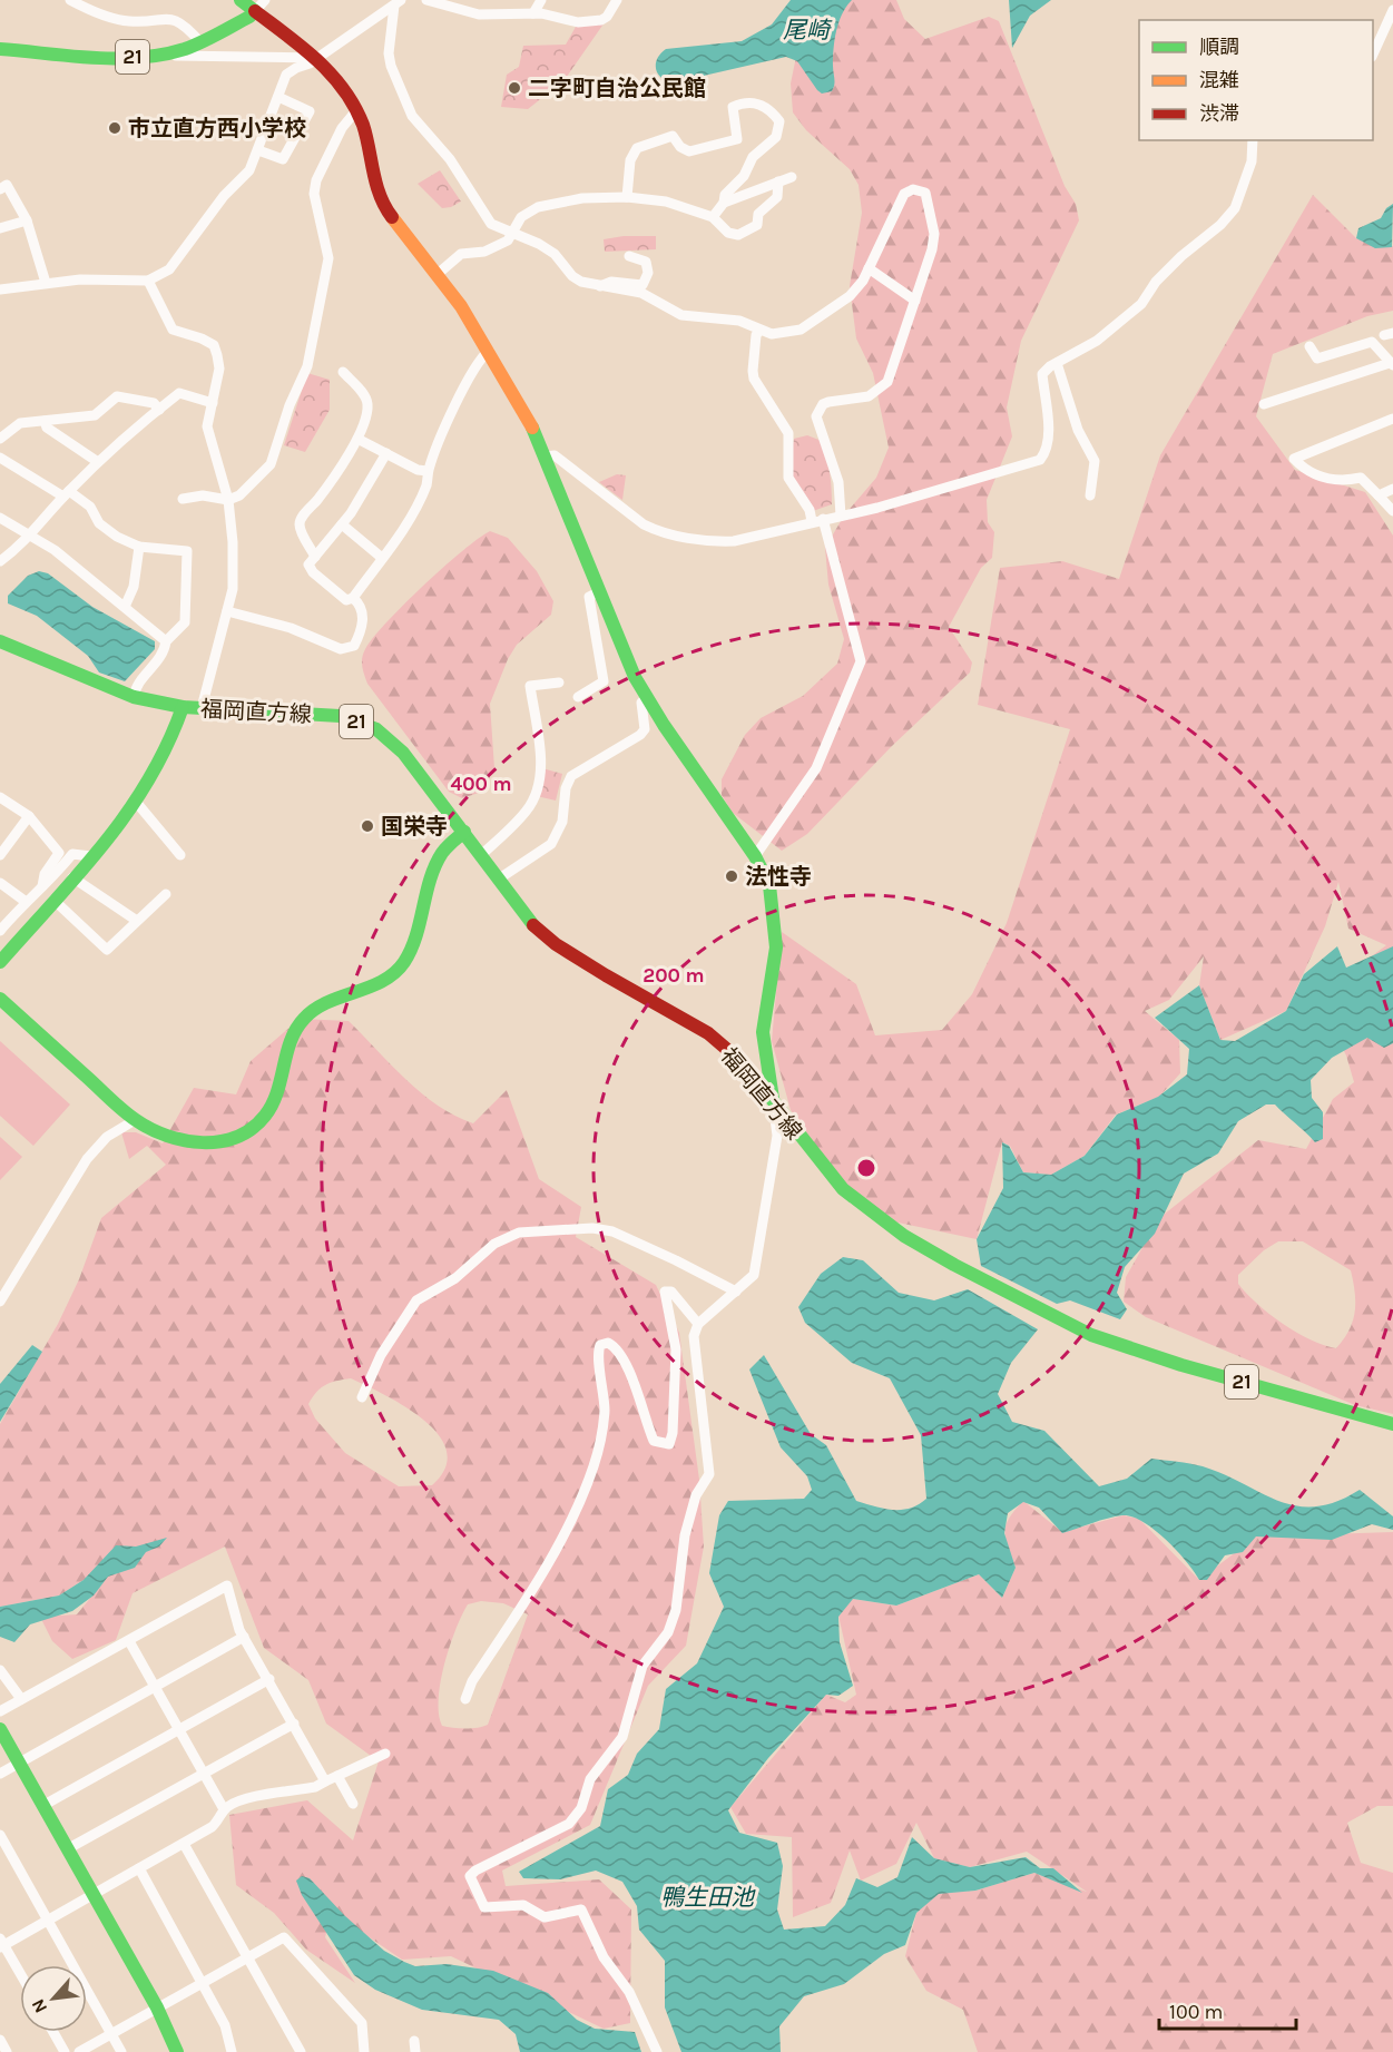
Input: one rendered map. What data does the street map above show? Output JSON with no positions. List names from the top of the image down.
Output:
{
  "streets": {
    "street": ["21", "福岡直方線"]
  },
  "water": ["尾崎", "鴨生田池"],
  "places": [
    "二字町自治公民館",
    "市立直方西小学校",
    "国栄寺",
    "法性寺"
  ],
  "legend": ["順調", "混雑", "渋滞"],
  "scale_bar": "100 m",
  "north": "bottom left",
  "rings": ["400 m", "200 m"]
}
